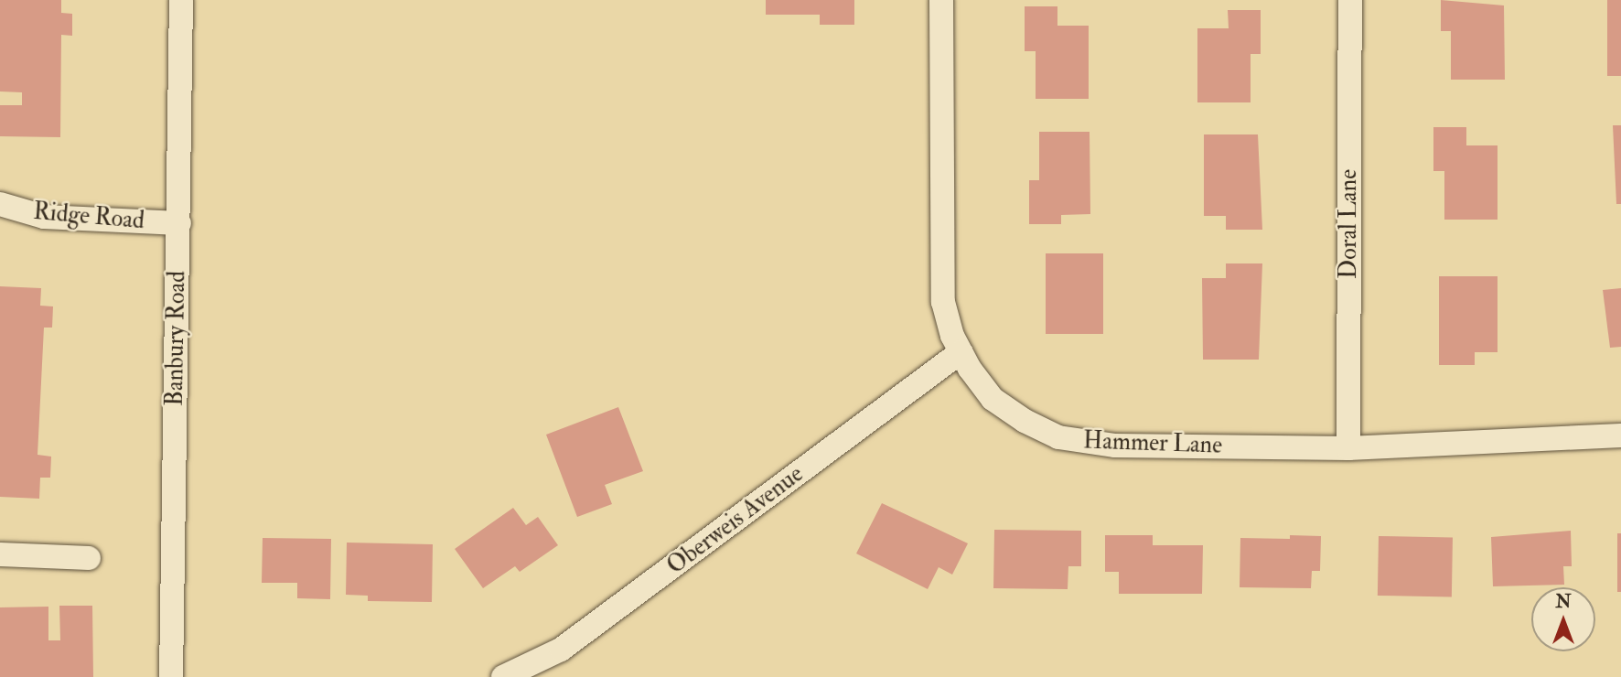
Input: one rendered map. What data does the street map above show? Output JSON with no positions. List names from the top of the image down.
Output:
{
  "streets": {
    "street": [
      "Ridge Road",
      "Doral Lane",
      "Banbury Road",
      "Hammer Lane",
      "Oberweis Avenue"
    ]
  },
  "crossings": [
    ["Ridge Road", "Banbury Road"],
    ["Doral Lane", "Hammer Lane"],
    ["Hammer Lane", "Oberweis Avenue"]
  ],
  "north": "top"
}
